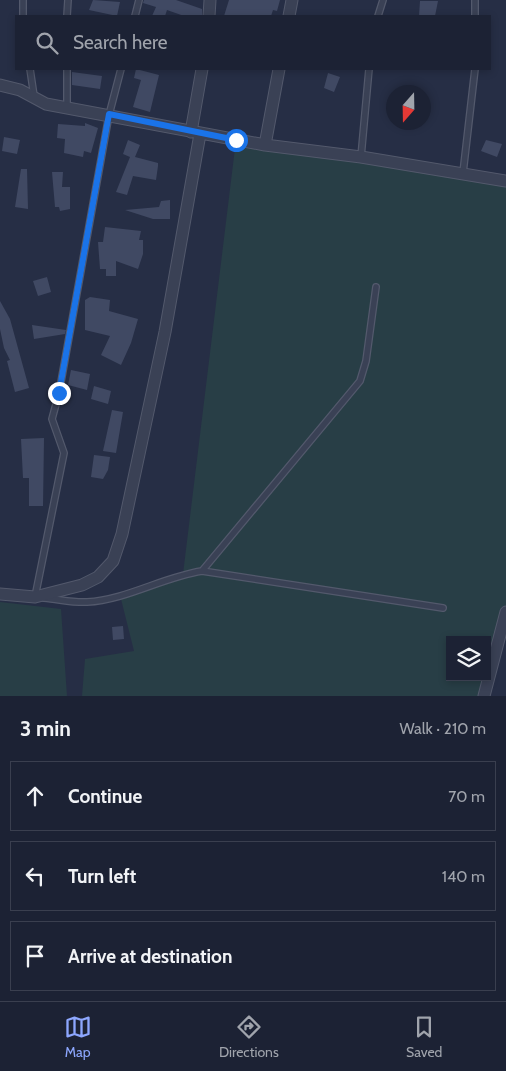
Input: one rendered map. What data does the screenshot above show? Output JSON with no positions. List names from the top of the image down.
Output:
{
  "north": "bottom",
  "page": {
    "search": "Search here",
    "heading": ["3 min", "Walk · 210 m"],
    "list": [
      ["Continue", "70 m"],
      ["Turn left", "140 m"],
      "Arrive at destination"
    ],
    "nav": ["Map", "Directions", "Saved"]
  }
}
